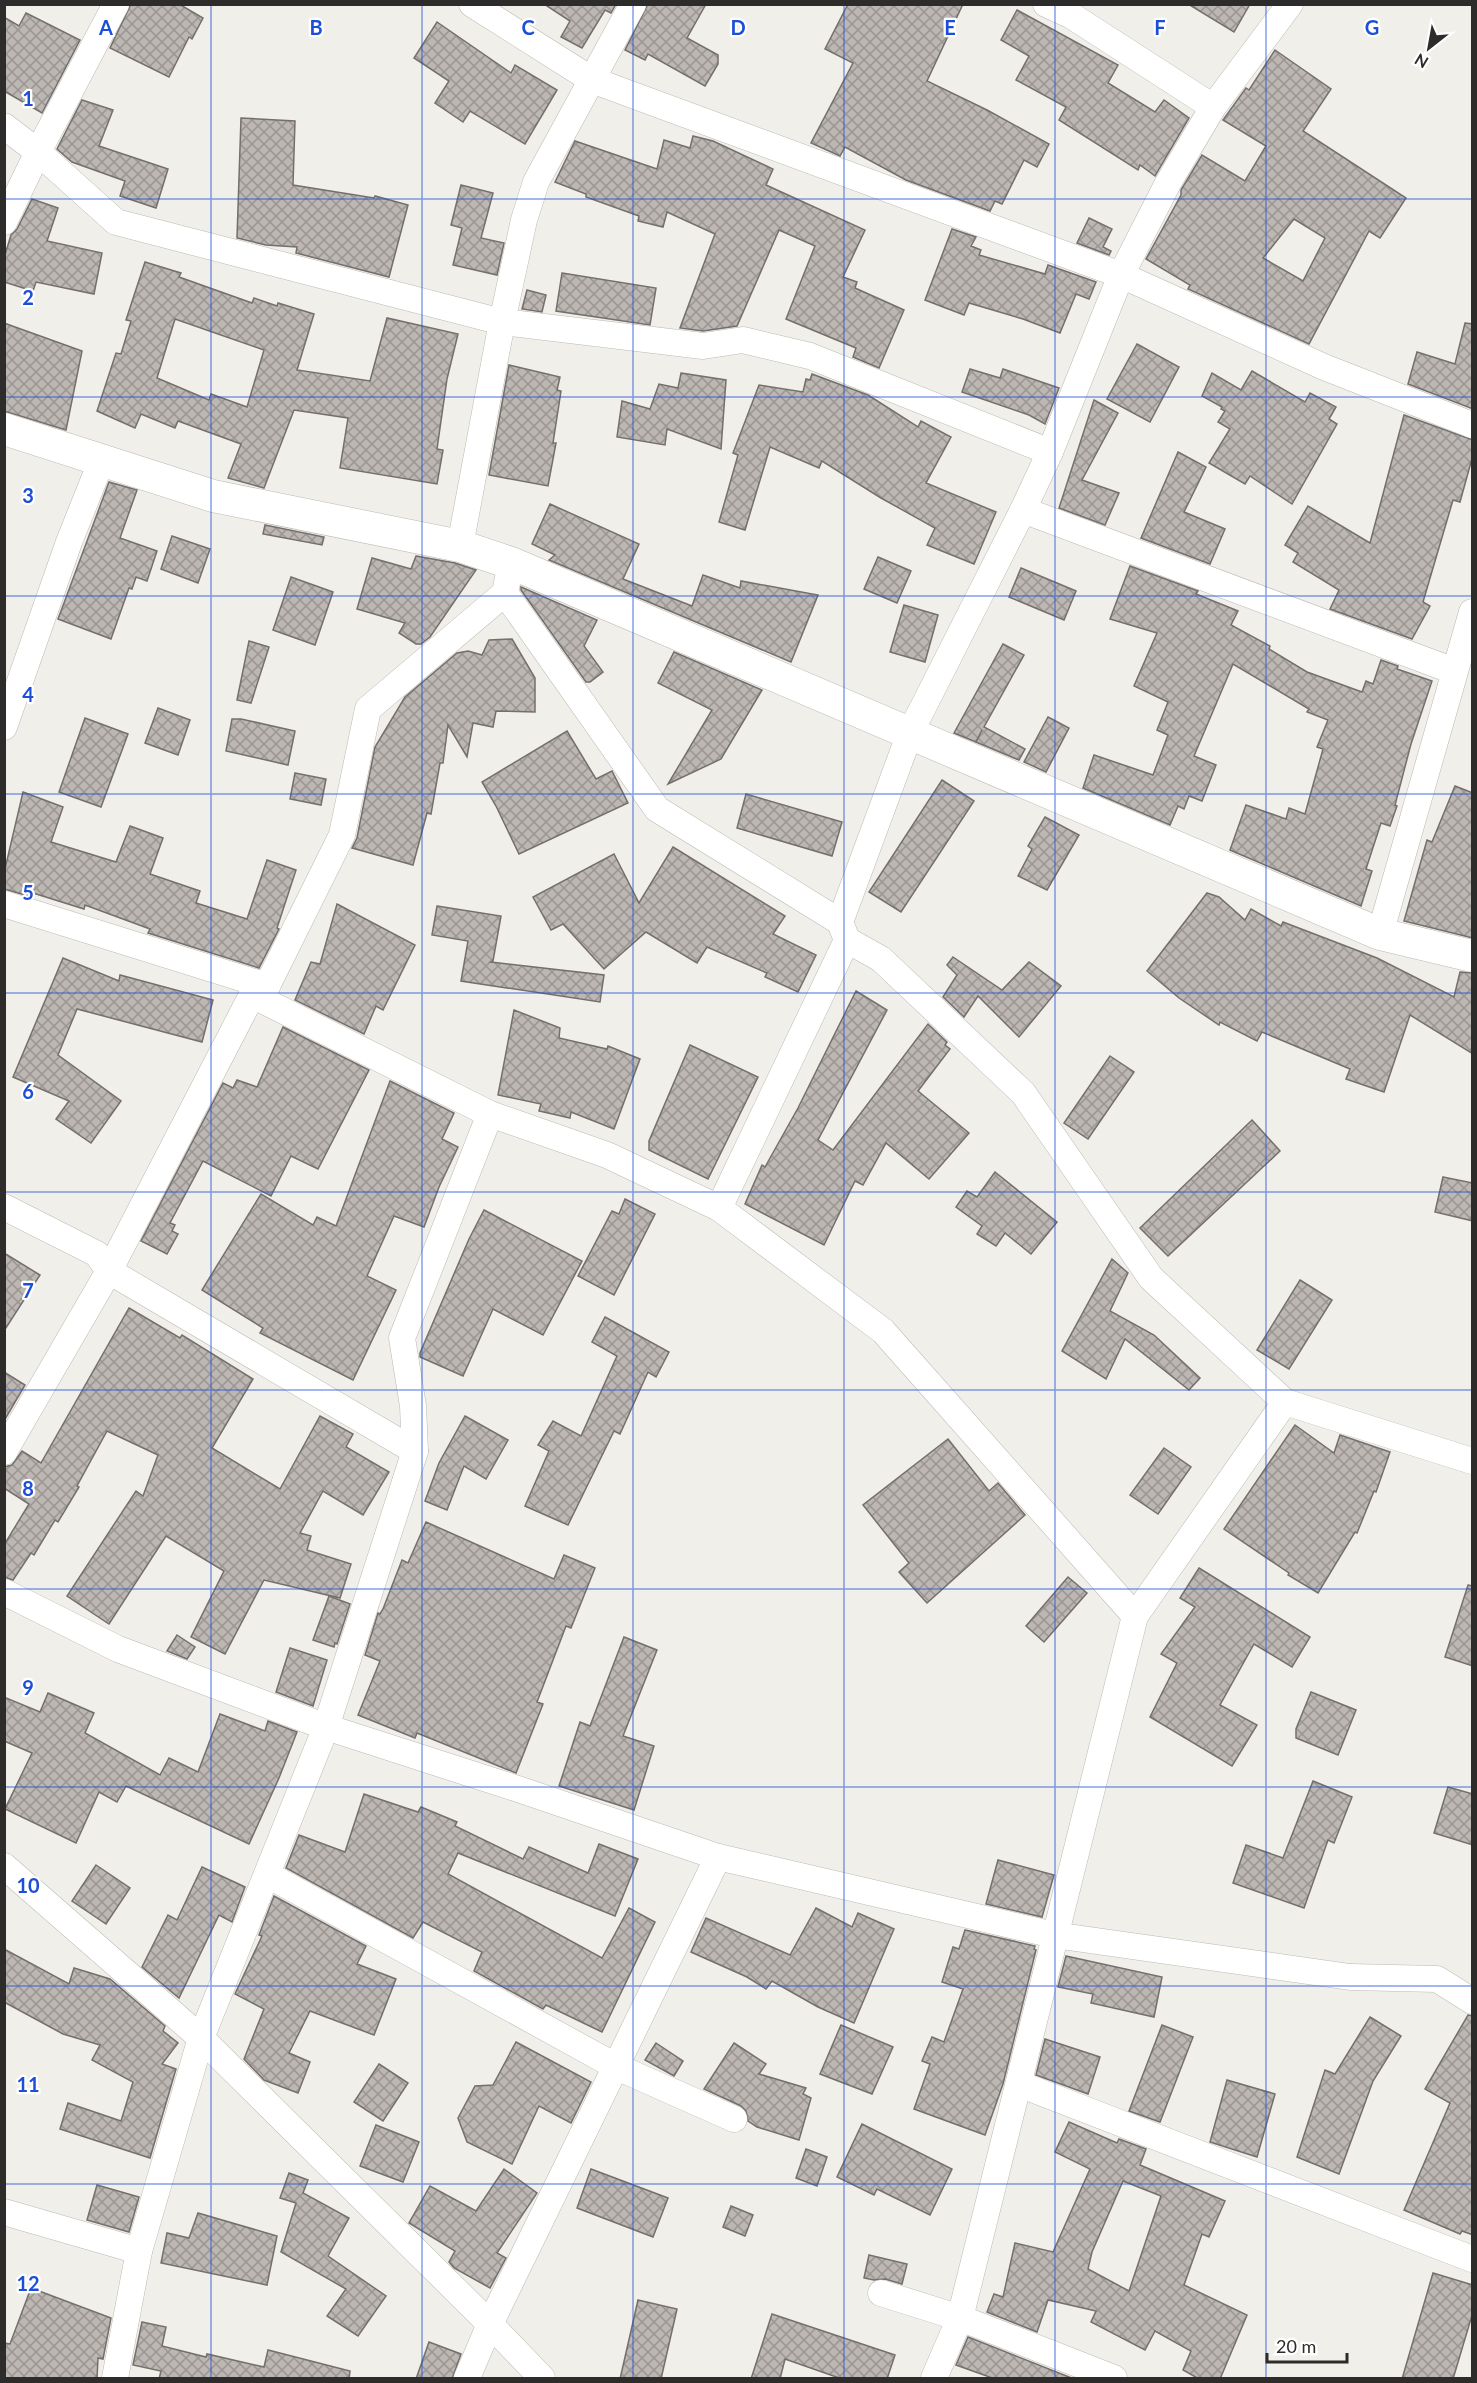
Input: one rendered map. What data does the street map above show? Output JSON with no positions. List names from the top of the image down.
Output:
{
  "scale_bar": "20 m",
  "north": "bottom left",
  "grid": {
    "columns": [
      "A",
      "B",
      "C",
      "D",
      "E",
      "F",
      "G"
    ],
    "rows": [
      "1",
      "2",
      "3",
      "4",
      "5",
      "6",
      "7",
      "8",
      "9",
      "10",
      "11",
      "12"
    ]
  }
}
